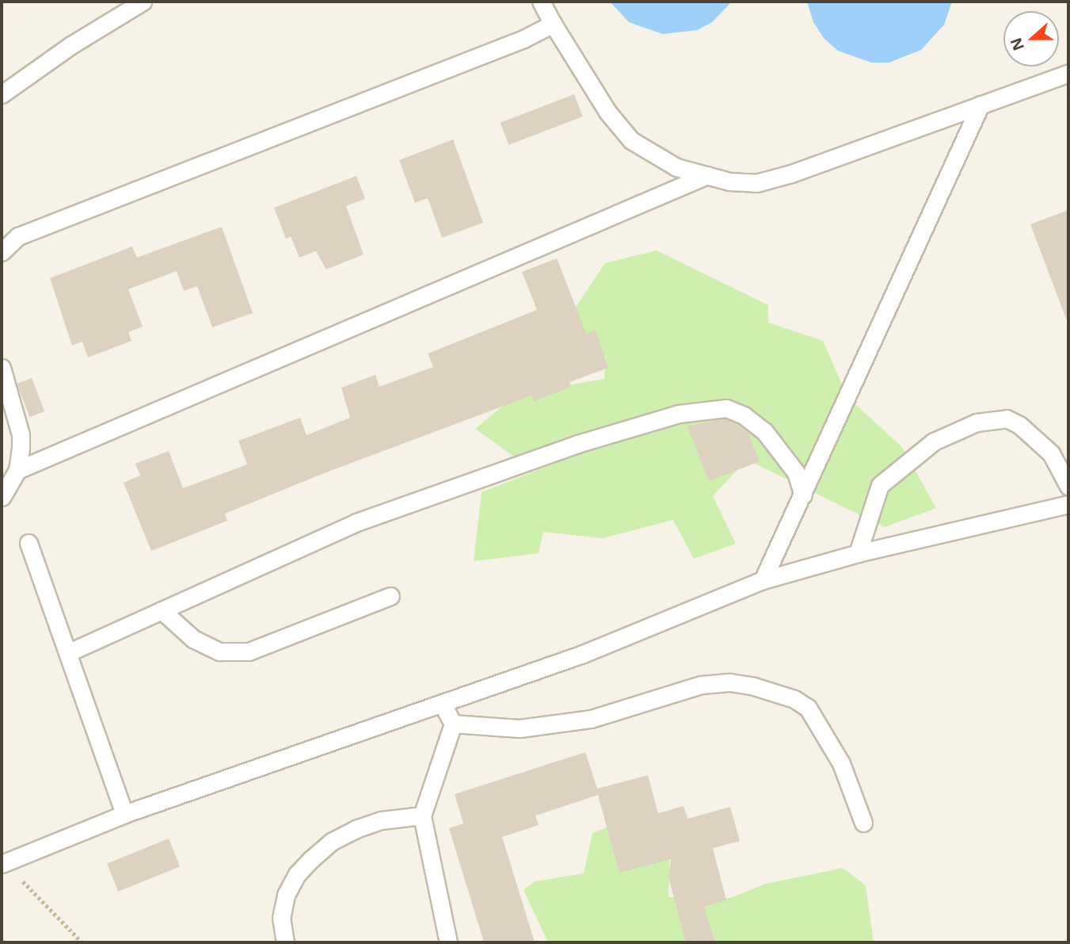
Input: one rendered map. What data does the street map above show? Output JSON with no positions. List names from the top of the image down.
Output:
{
  "north": "left"
}
